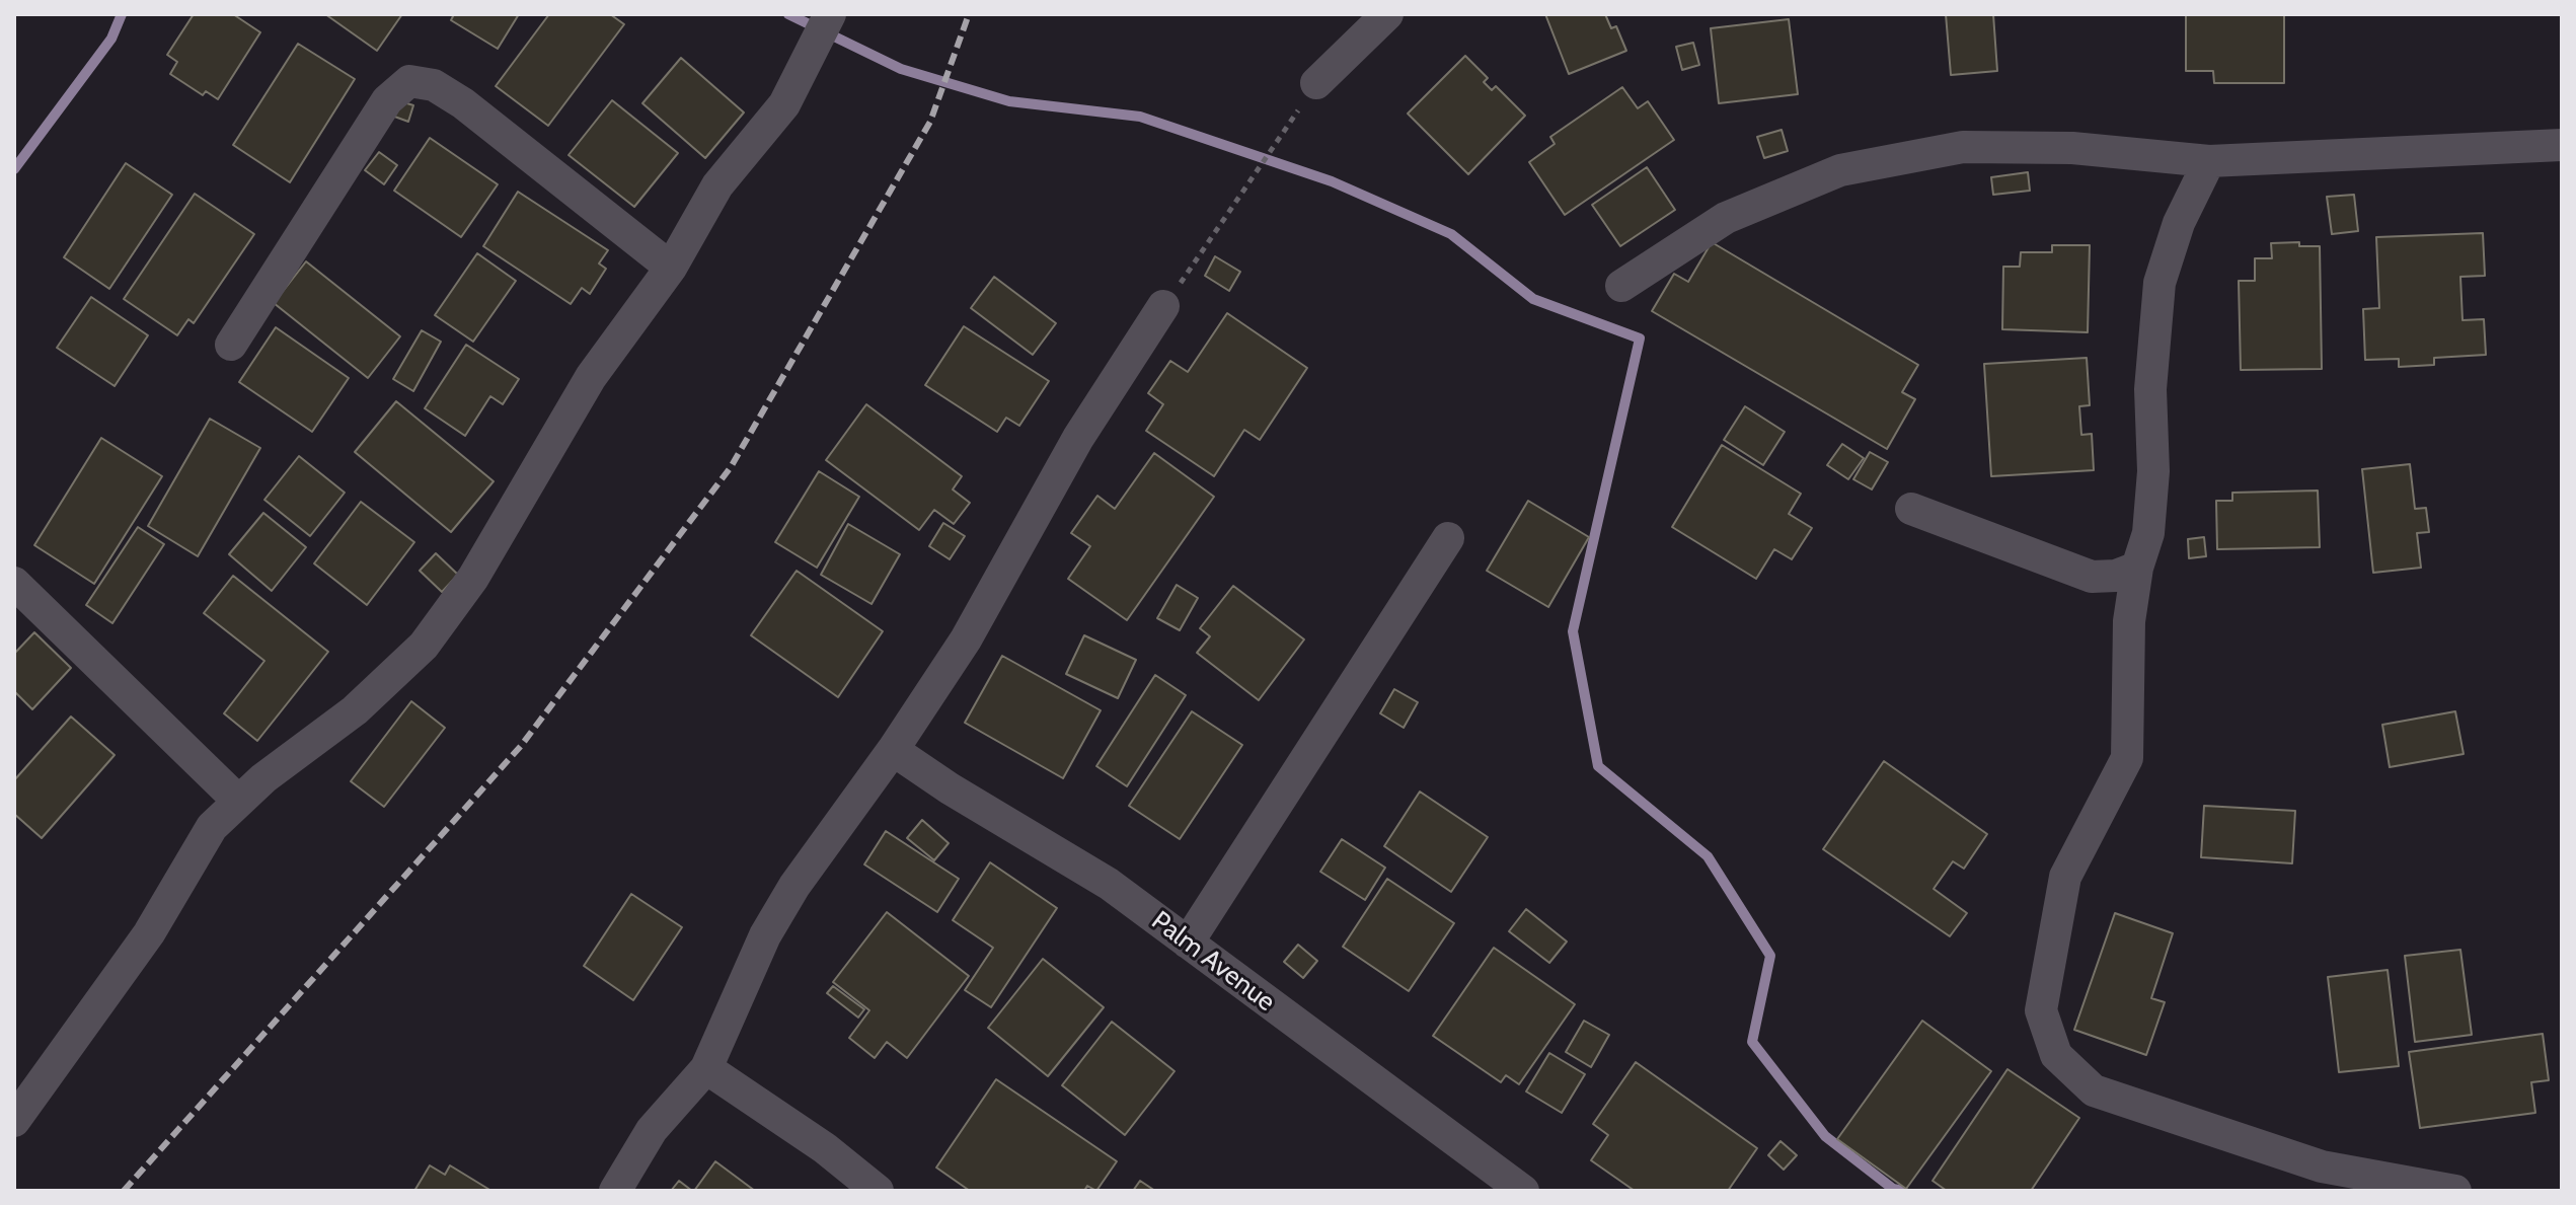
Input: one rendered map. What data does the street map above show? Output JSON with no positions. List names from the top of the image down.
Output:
{
  "streets": {
    "street": ["Palm Avenue"]
  }
}
